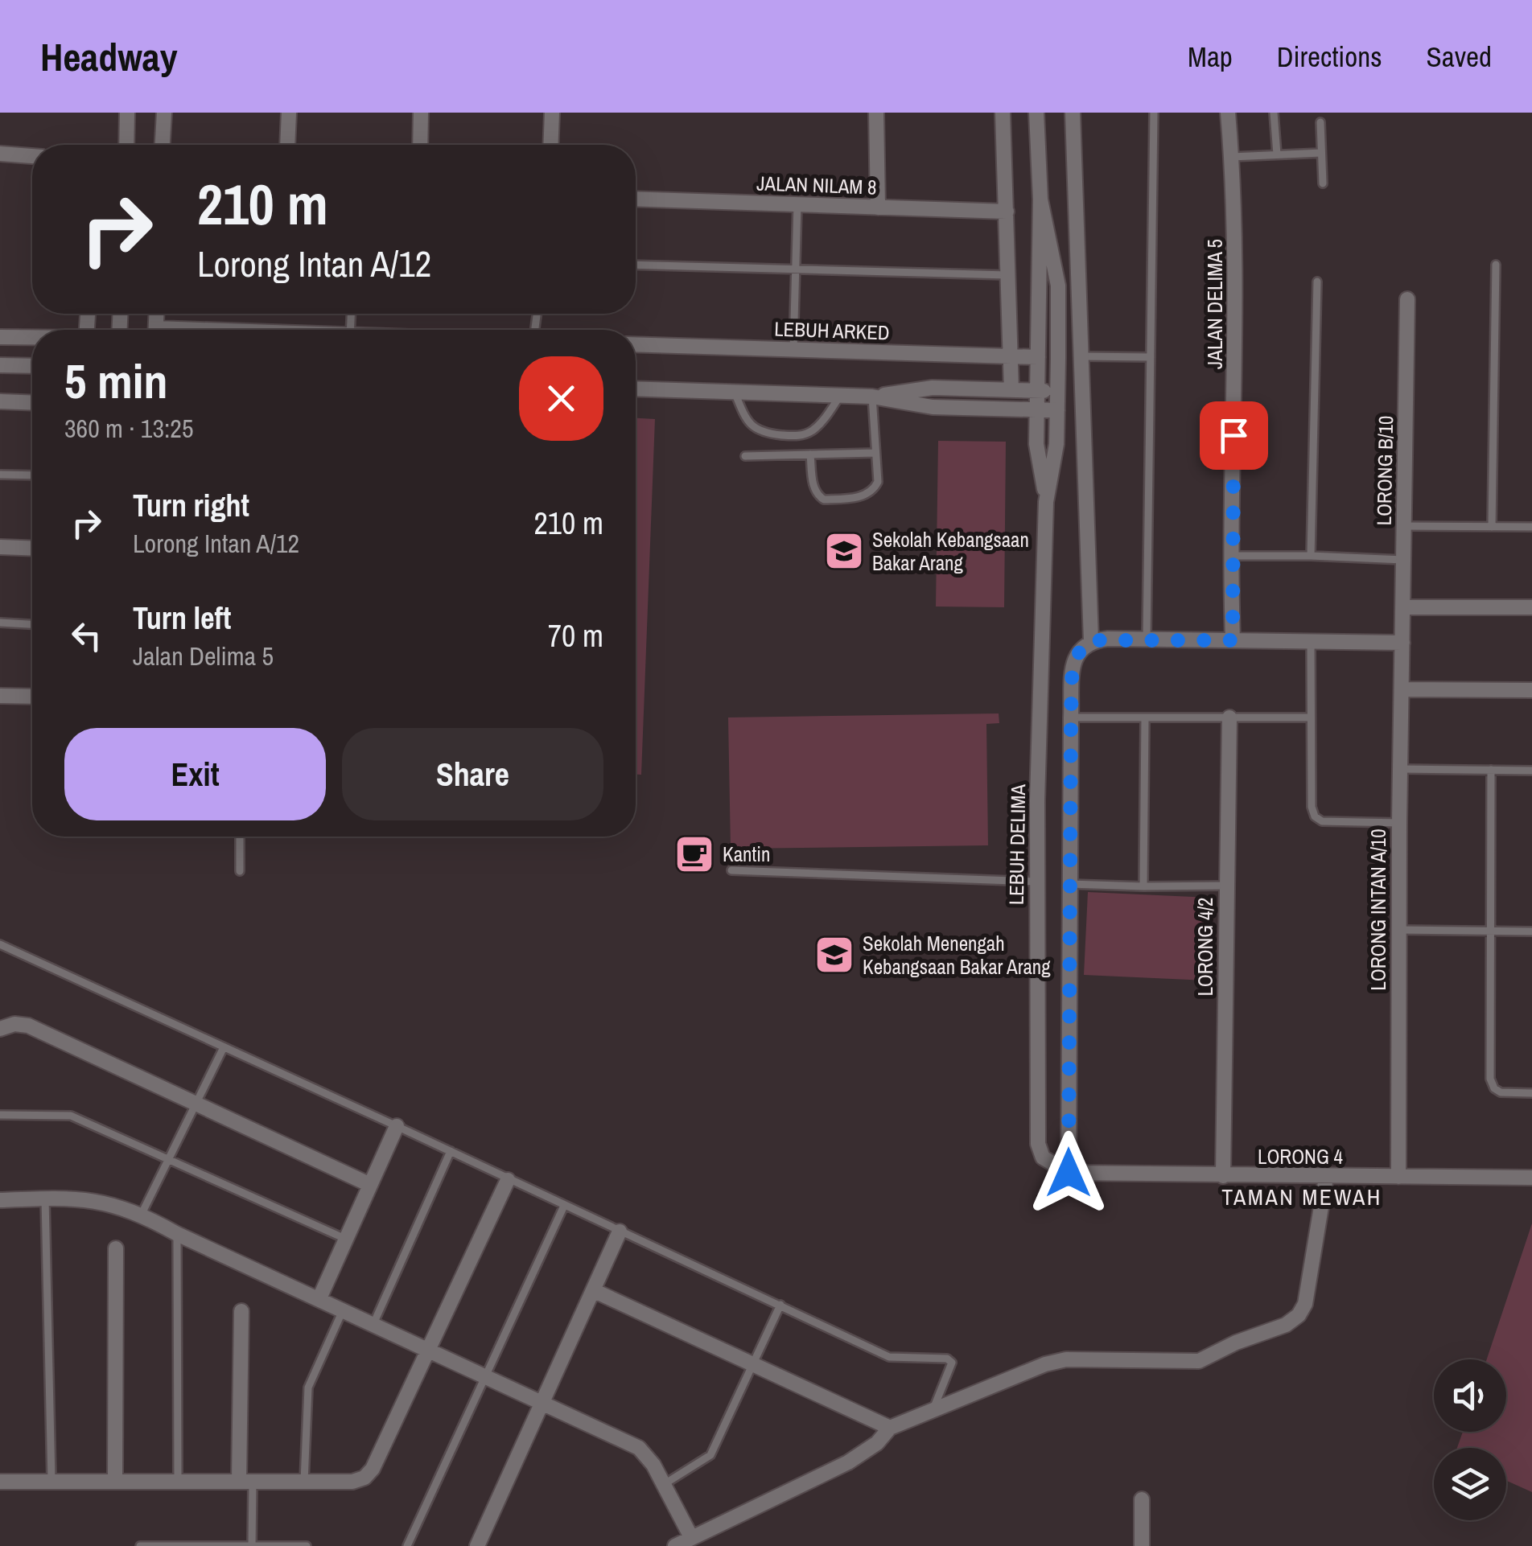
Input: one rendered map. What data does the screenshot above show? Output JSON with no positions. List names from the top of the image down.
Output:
{
  "streets": {
    "street": [
      "JALAN NILAM 8",
      "JALAN DELIMA 5",
      "LEBUH ARKED",
      "LORONG B/10",
      "LEBUH DELIMA",
      "LORONG INTAN A/10",
      "LORONG 4/2",
      "LORONG 4"
    ]
  },
  "crossings": [
    ["LEBUH ARKED", "LEBUH DELIMA"],
    ["LORONG B/10", "LORONG INTAN A/10"],
    ["LEBUH DELIMA", "LORONG 4"],
    ["LORONG INTAN A/10", "LORONG 4"],
    ["LORONG 4/2", "LORONG 4"]
  ],
  "districts": ["TAMAN MEWAH"],
  "places": {
    "school or university": ["Sekolah Kebangsaan Bakar Arang", "Sekolah Menengah Kebangsaan Bakar Arang"],
    "cafe": ["Kantin"]
  },
  "page": {
    "header": "Headway",
    "nav": ["Map", "Directions", "Saved"],
    "turn": ["210 m", "Lorong Intan A/12"],
    "heading": ["5 min", "360 m · 13:25"],
    "list": [
      {
        "name": "Turn right",
        "note": "Lorong Intan A/12",
        "value": "210 m"
      },
      {
        "name": "Turn left",
        "note": "Jalan Delima 5",
        "value": "70 m"
      }
    ],
    "buttons": ["Exit", "Share"]
  }
}
